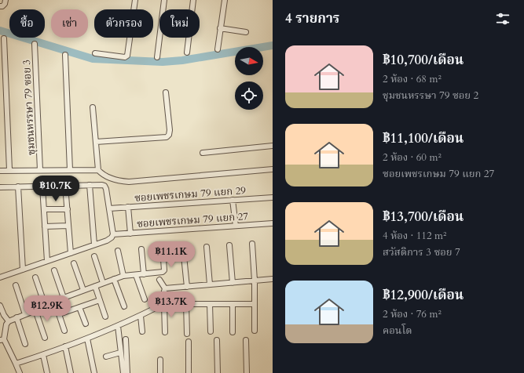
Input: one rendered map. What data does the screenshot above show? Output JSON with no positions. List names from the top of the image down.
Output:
{
  "streets": {
    "street": ["ชุมชนหรรษา 79 ซอย 3", "ซอยเพชรเกษม 79 แยก 29", "ซอยเพชรเกษม 79 แยก 27"]
  },
  "north": "right",
  "page": {
    "heading": "4 รายการ",
    "chip": [
      "ซื้อ",
      "เช่า",
      "ตัวกรอง",
      "ใหม่"
    ],
    "list": [
      {
        "name": "฿10,700/เดือน",
        "note": "2 ห้อง · 68 m² · ชุมชนหรรษา 79 ซอย 2"
      },
      {
        "name": "฿11,100/เดือน",
        "note": "2 ห้อง · 60 m² · ซอยเพชรเกษม 79 แยก 27"
      },
      {
        "name": "฿13,700/เดือน",
        "note": "4 ห้อง · 112 m² · สวัสดิการ 3 ซอย 7"
      },
      {
        "name": "฿12,900/เดือน",
        "note": "2 ห้อง · 76 m² · คอนโด"
      }
    ],
    "price": [
      "฿10.7K",
      "฿11.1K",
      "฿13.7K",
      "฿12.9K"
    ]
  }
}
